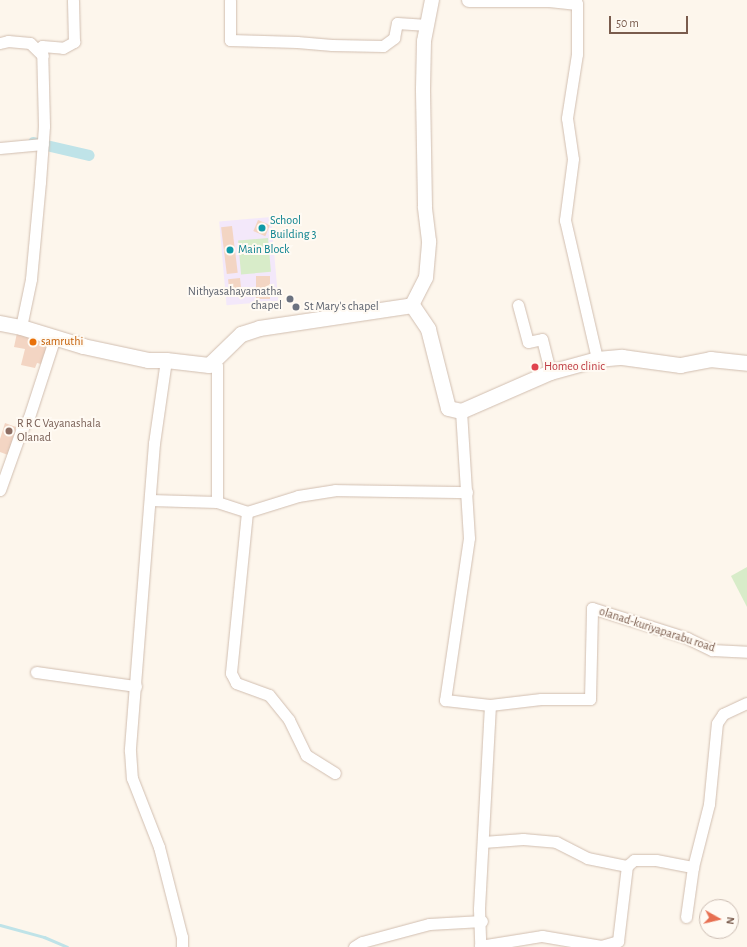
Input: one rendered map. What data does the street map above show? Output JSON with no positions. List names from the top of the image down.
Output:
{
  "streets": {
    "street": ["olanad-kuriyaparabu road"]
  },
  "places": [
    "School Building 3",
    "Main Block",
    "Nithyasahayamatha chapel",
    "St Mary's chapel",
    "samruthi",
    "Homeo clinic",
    "R R C Vayanashala Olanad"
  ],
  "scale_bar": "50 m",
  "north": "right"
}
